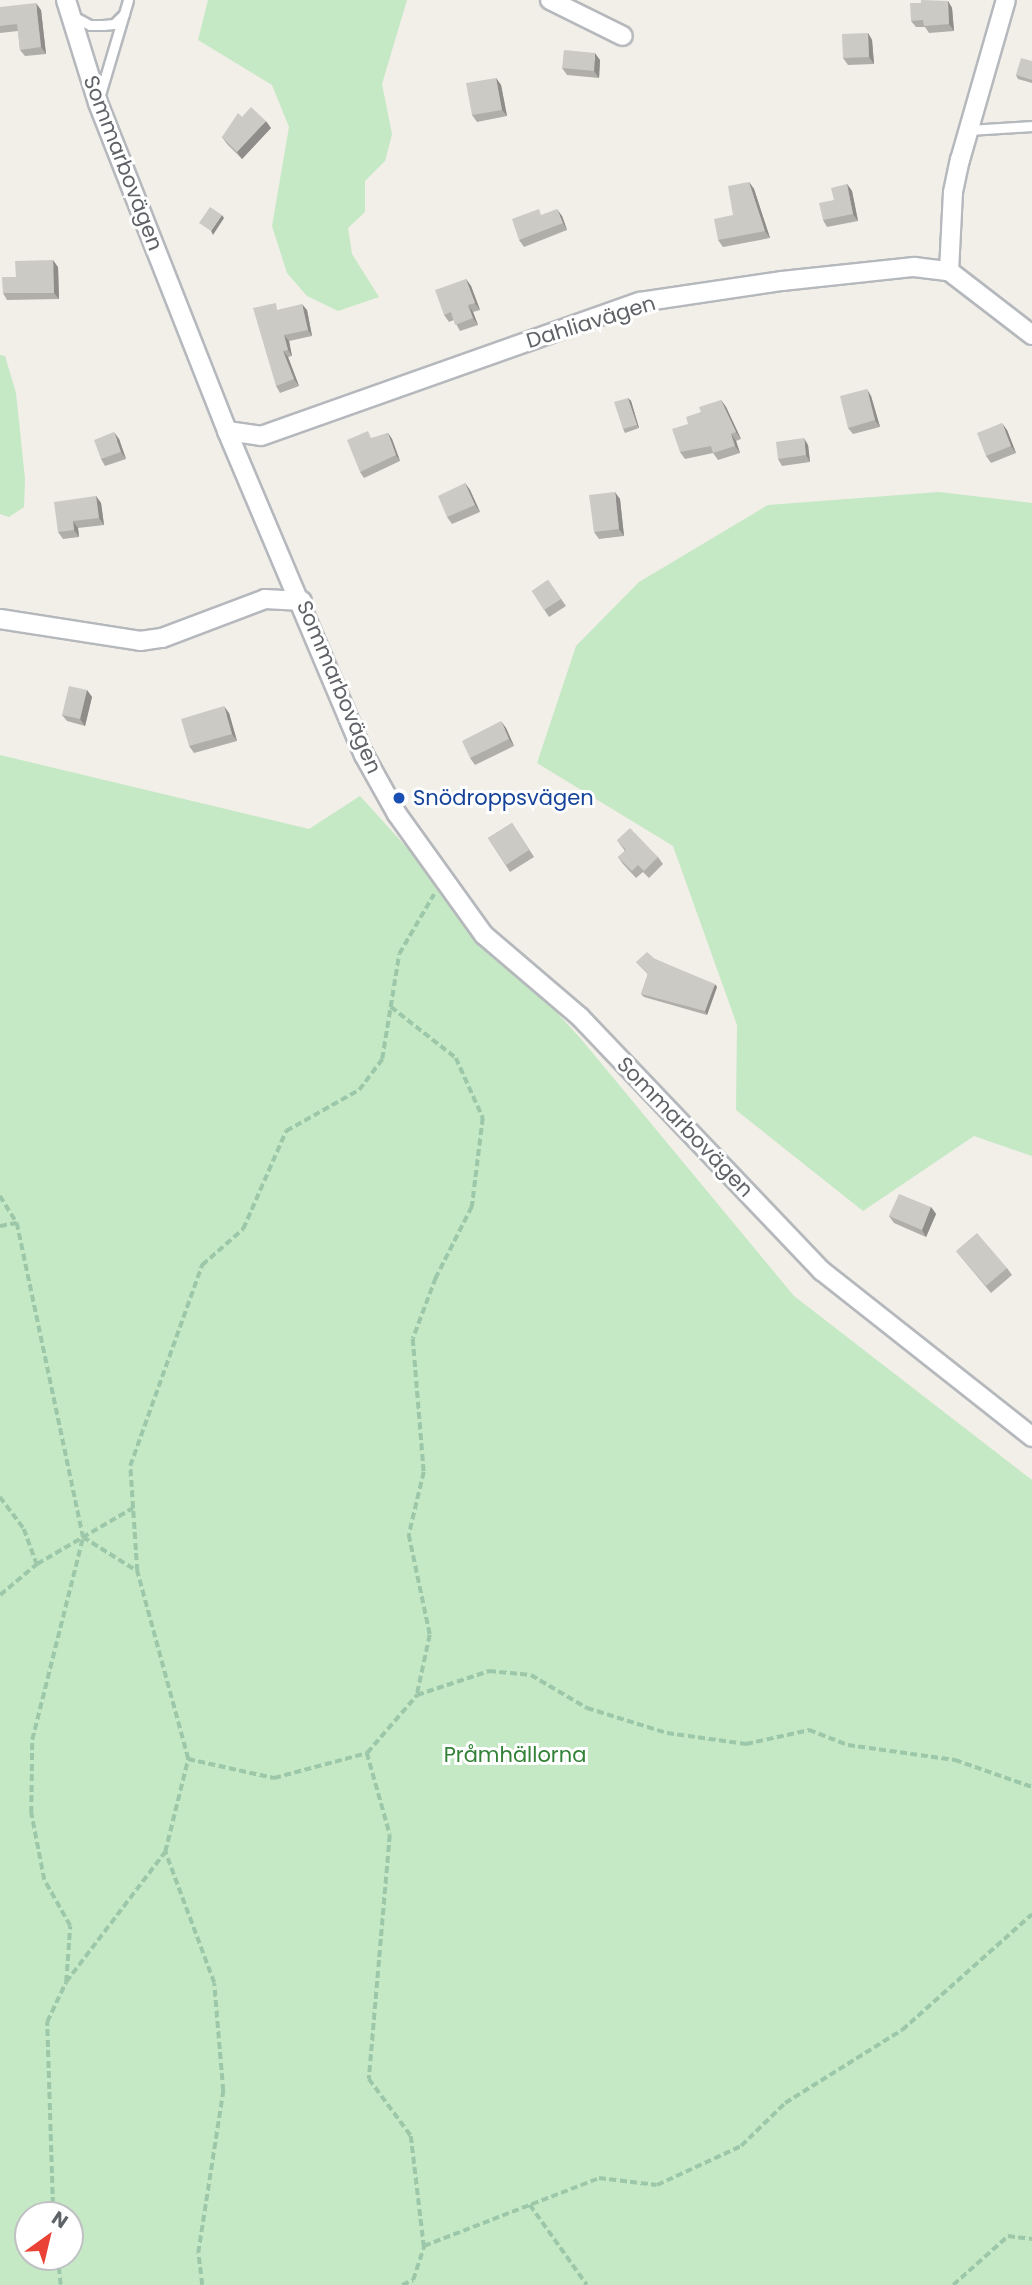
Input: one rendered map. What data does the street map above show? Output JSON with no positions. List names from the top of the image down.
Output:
{
  "streets": {
    "street": ["Sommarbovägen", "Dahliavägen"]
  },
  "crossings": [
    ["Sommarbovägen", "Dahliavägen"]
  ],
  "parks": ["Pråmhällorna"],
  "places": ["Snödroppsvägen"],
  "north": "top right"
}
